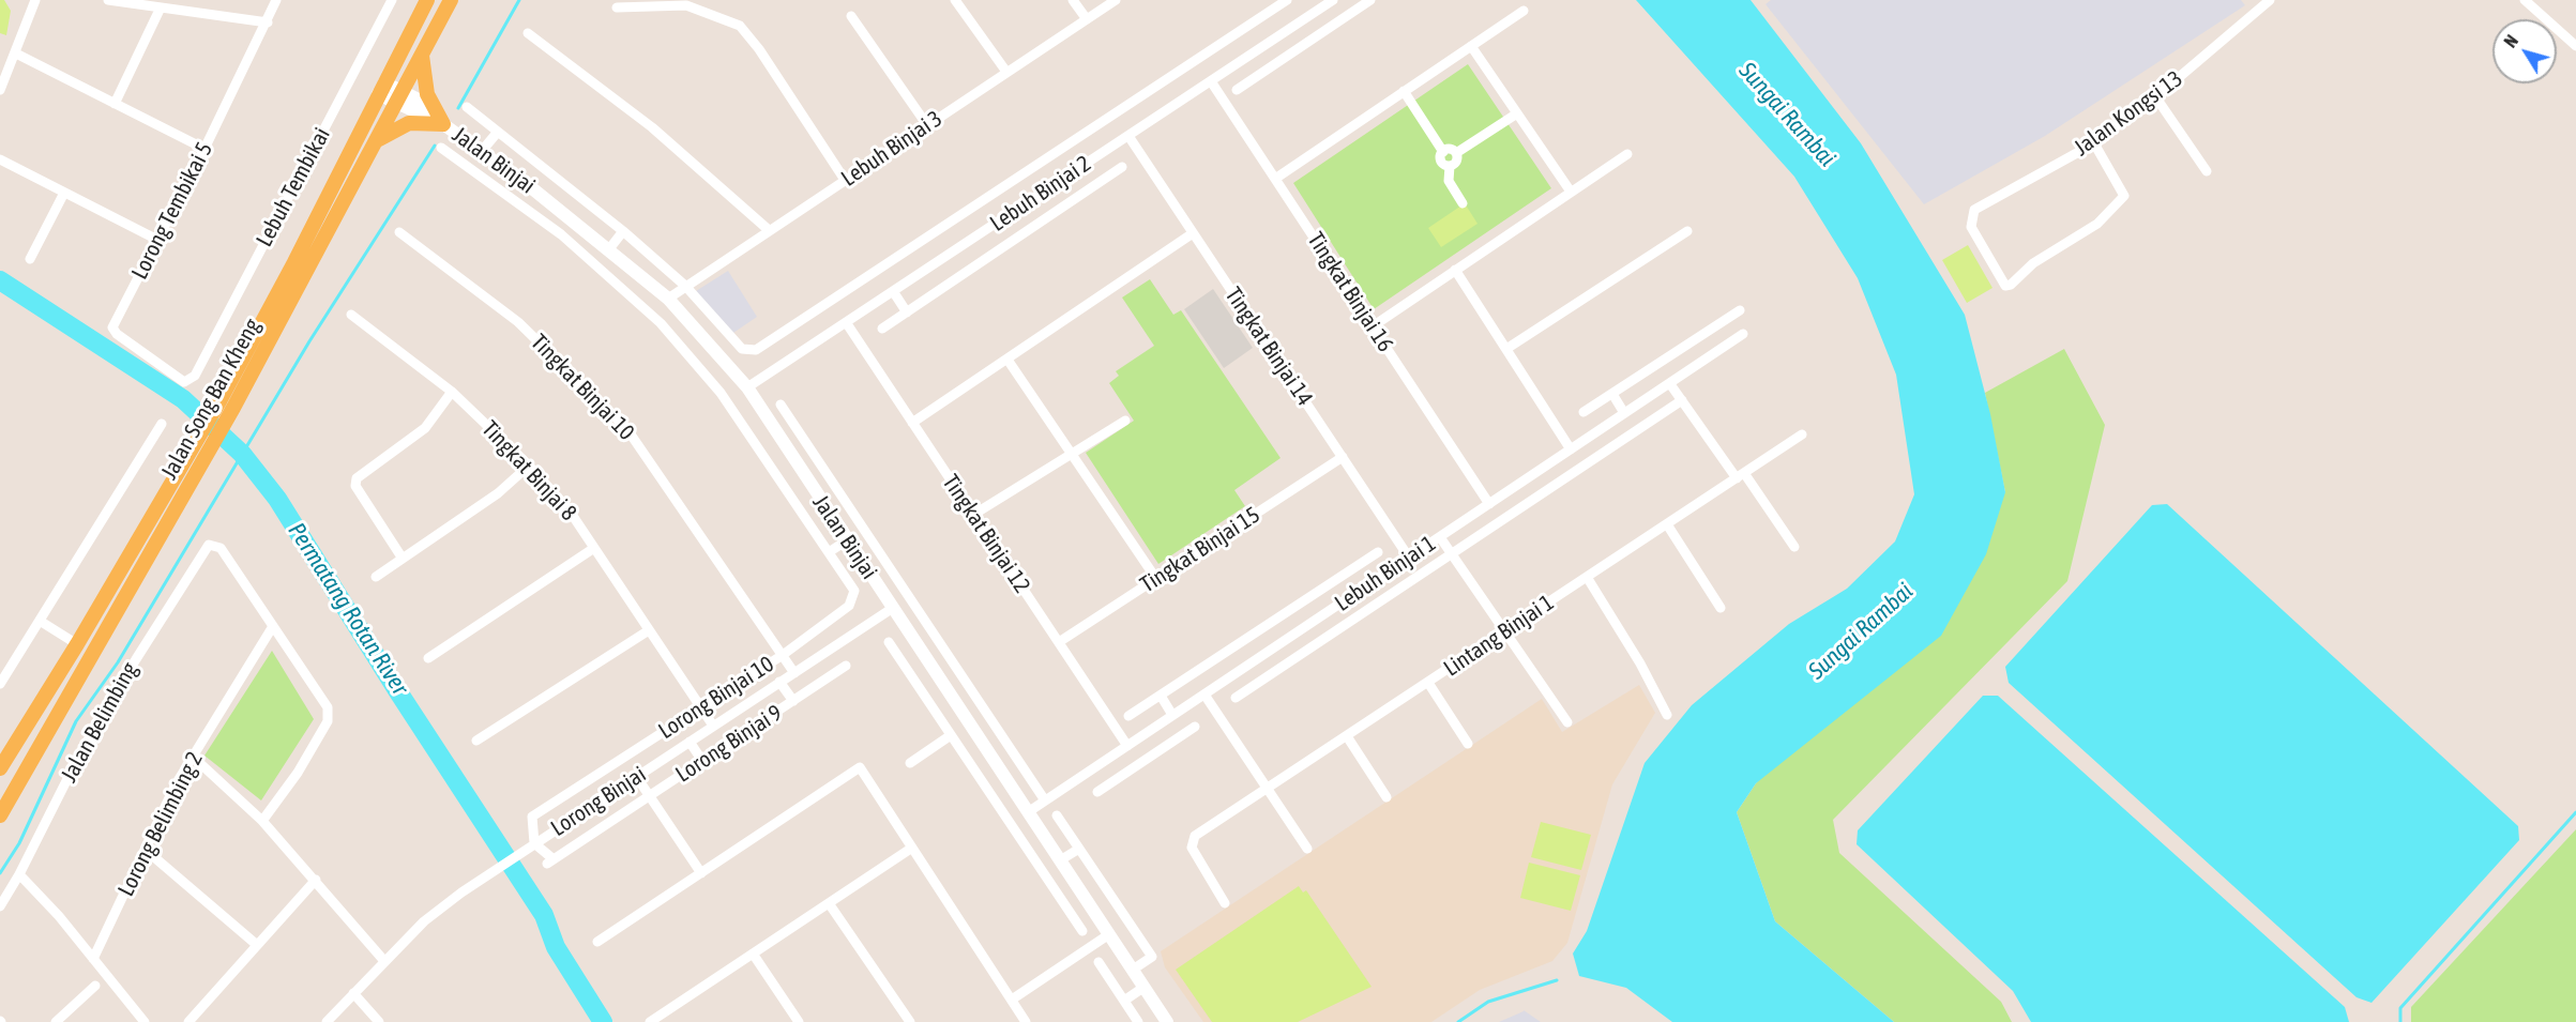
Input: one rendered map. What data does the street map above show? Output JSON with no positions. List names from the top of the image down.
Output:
{
  "streets": {
    "main road": ["Jalan Song Ban Kheng"],
    "street": [
      "Jalan Kongsi 13",
      "Lebuh Binjai 3",
      "Jalan Binjai",
      "Lebuh Tembikai",
      "Lebuh Binjai 2",
      "Lorong Tembikai 5",
      "Tingkat Binjai 16",
      "Tingkat Binjai 14",
      "Tingkat Binjai 10",
      "Tingkat Binjai 8",
      "Tingkat Binjai 12",
      "Tingkat Binjai 15",
      "Lebuh Binjai 1",
      "Lintang Binjai 1",
      "Lorong Binjai 10",
      "Jalan Belimbing",
      "Lorong Binjai 9",
      "Lorong Binjai",
      "Lorong Belimbing 2"
    ]
  },
  "crossings": [
    ["Lebuh Binjai 3", "Jalan Binjai"],
    ["Lebuh Binjai 3", "Lebuh Binjai 2"],
    ["Jalan Binjai", "Lebuh Binjai 2"],
    ["Jalan Binjai", "Jalan Song Ban Kheng"],
    ["Jalan Binjai", "Lebuh Binjai 1"],
    ["Jalan Binjai", "Lorong Binjai"],
    ["Lebuh Tembikai", "Lorong Tembikai 5"],
    ["Lebuh Binjai 2", "Tingkat Binjai 16"],
    ["Lebuh Binjai 2", "Tingkat Binjai 14"],
    ["Lebuh Binjai 2", "Tingkat Binjai 12"],
    ["Tingkat Binjai 16", "Lebuh Binjai 1"],
    ["Tingkat Binjai 14", "Tingkat Binjai 15"],
    ["Tingkat Binjai 14", "Lebuh Binjai 1"],
    ["Tingkat Binjai 10", "Lorong Binjai 10"],
    ["Tingkat Binjai 10", "Lorong Binjai"],
    ["Tingkat Binjai 8", "Lorong Binjai 10"],
    ["Tingkat Binjai 8", "Lorong Binjai"],
    ["Tingkat Binjai 12", "Tingkat Binjai 15"],
    ["Tingkat Binjai 12", "Lebuh Binjai 1"],
    ["Lorong Binjai 10", "Lorong Binjai 9"],
    ["Lorong Binjai 10", "Lorong Binjai"],
    ["Jalan Belimbing", "Lorong Belimbing 2"],
    ["Lorong Binjai 9", "Lorong Binjai"]
  ],
  "water": ["Sungai Rambai", "Permatang Rotan River"],
  "north": "top left"
}
